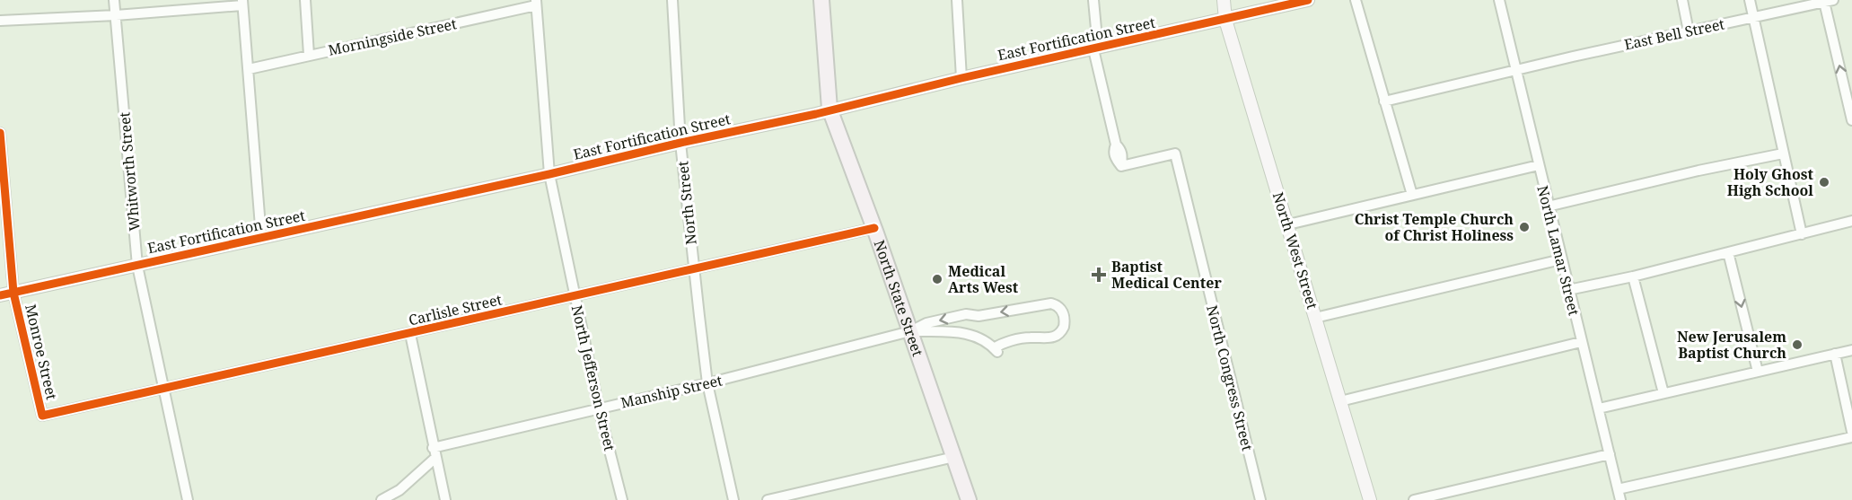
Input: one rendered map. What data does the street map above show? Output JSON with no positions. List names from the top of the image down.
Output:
{
  "streets": {
    "main road": ["North State Street"],
    "street": [
      "East Bell Street",
      "Morningside Street",
      "East Fortification Street",
      "Whitworth Street",
      "North Street",
      "North West Street",
      "North Lamar Street",
      "Carlisle Street",
      "Monroe Street",
      "North Jefferson Street",
      "North Congress Street",
      "Manship Street"
    ]
  },
  "crossings": [
    ["East Bell Street", "North Lamar Street"],
    ["Morningside Street", "North Jefferson Street"],
    ["East Fortification Street", "Whitworth Street"],
    ["East Fortification Street", "North Street"],
    ["East Fortification Street", "North West Street"],
    ["East Fortification Street", "North State Street"],
    ["East Fortification Street", "Monroe Street"],
    ["East Fortification Street", "North Jefferson Street"],
    ["East Fortification Street", "North Congress Street"],
    ["Whitworth Street", "Carlisle Street"],
    ["North Street", "Carlisle Street"],
    ["North Street", "Manship Street"],
    ["North State Street", "Carlisle Street"],
    ["North State Street", "Manship Street"],
    ["Carlisle Street", "Monroe Street"],
    ["Carlisle Street", "North Jefferson Street"],
    ["North Jefferson Street", "Manship Street"]
  ],
  "places": {
    "other": [
      "Holy Ghost High School",
      "Christ Temple Church of Christ Holiness",
      "Medical Arts West",
      "New Jerusalem Baptist Church"
    ],
    "health": ["Baptist Medical Center"]
  }
}
